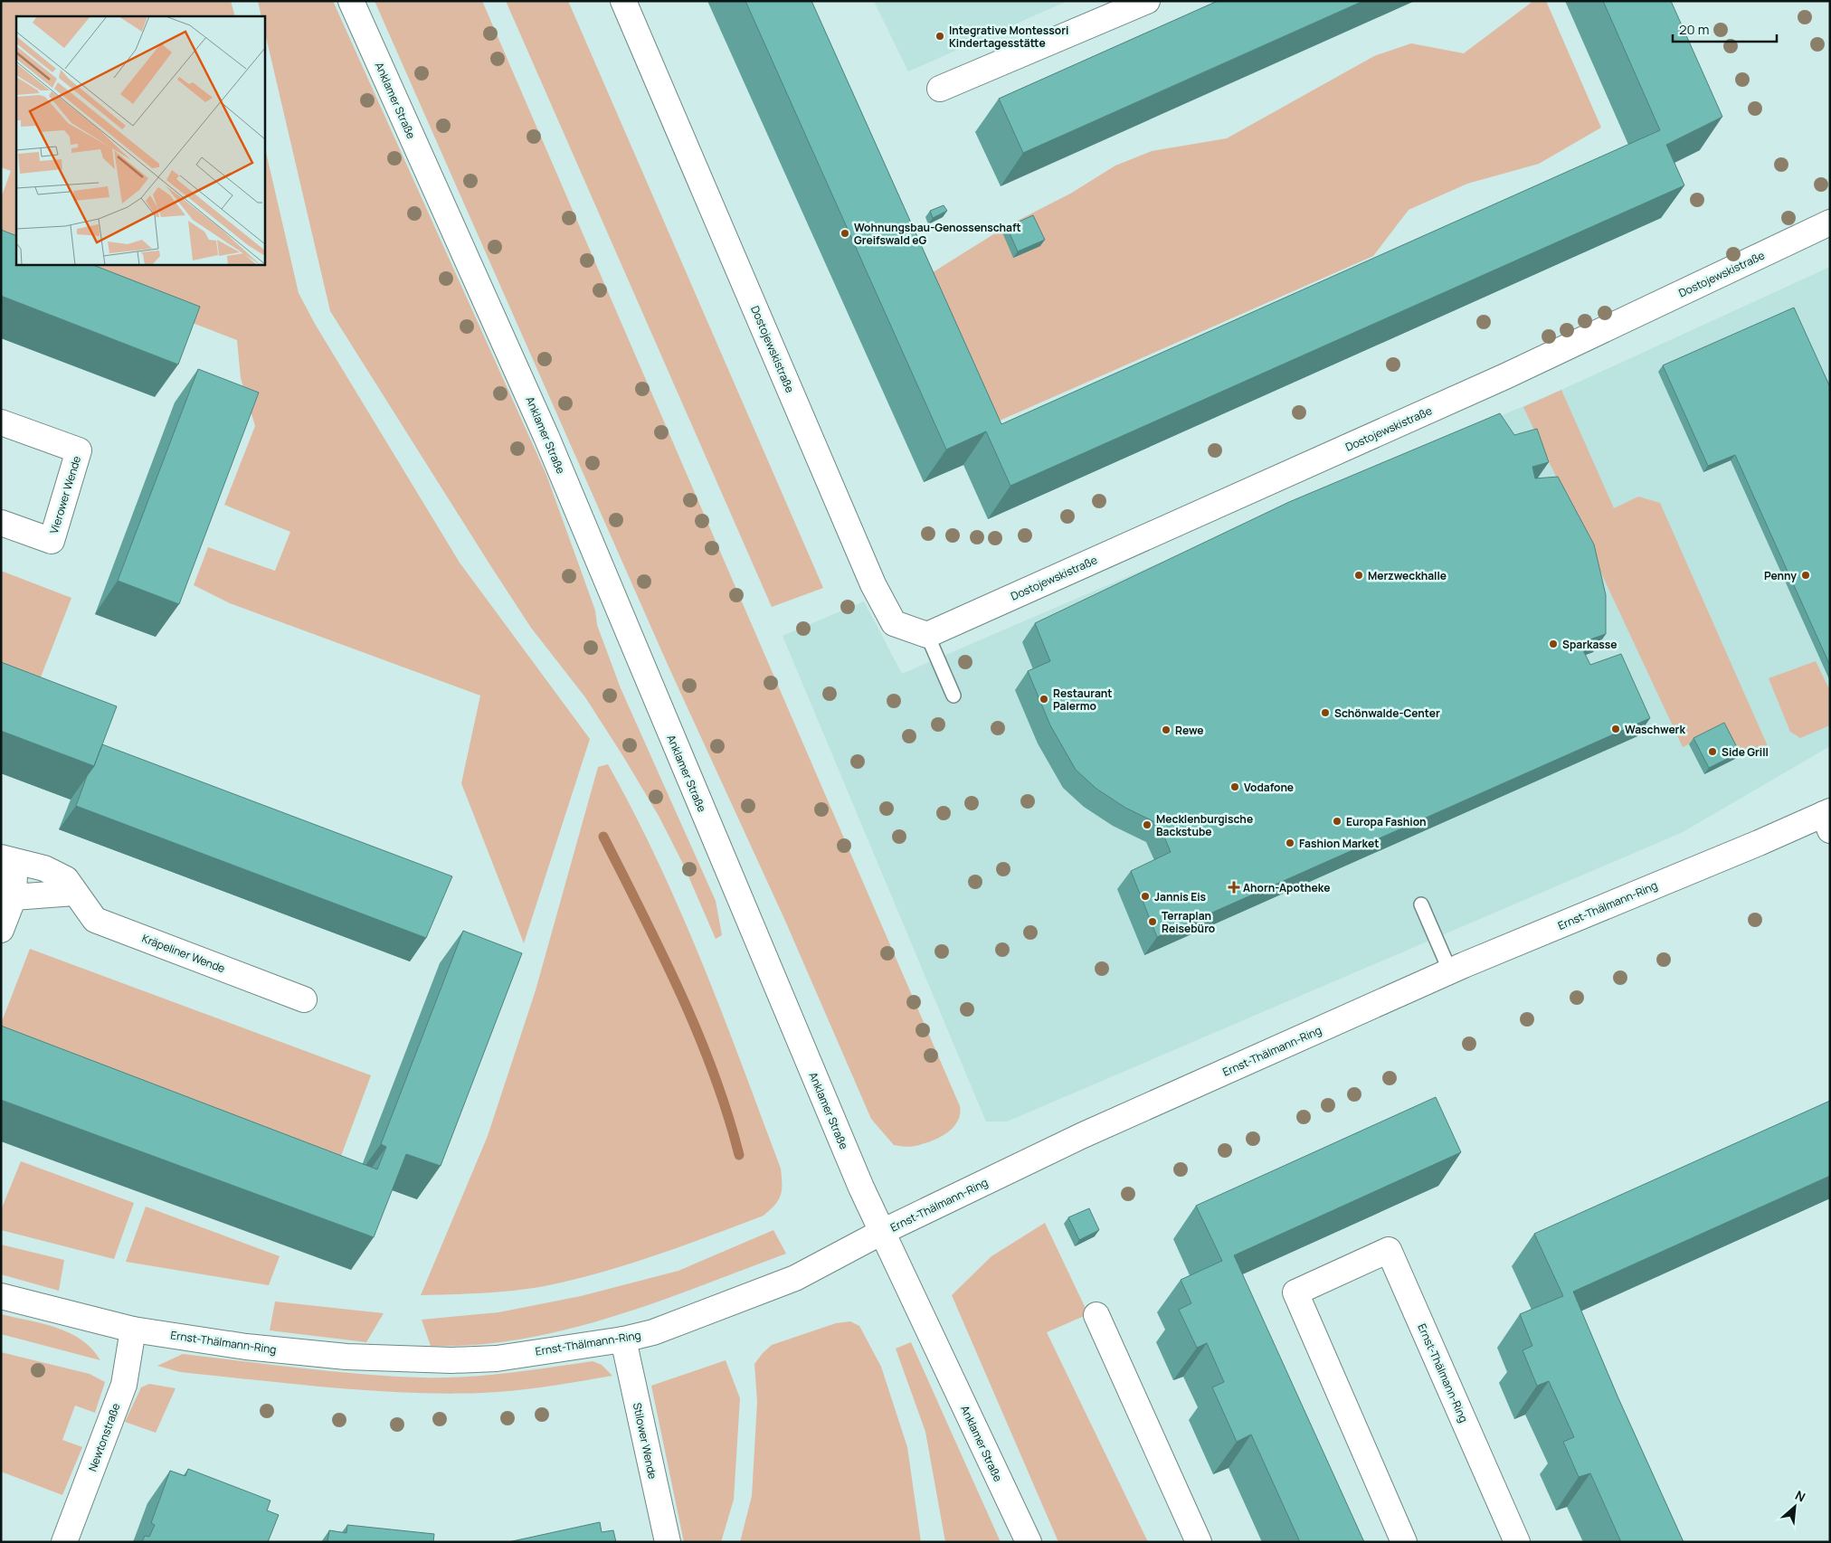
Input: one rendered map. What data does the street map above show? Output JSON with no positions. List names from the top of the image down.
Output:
{
  "streets": {
    "street": [
      "Anklamer Straße",
      "Dostojewskistraße",
      "Vierower Wende",
      "Ernst-Thälmann-Ring",
      "Kräpeliner Wende",
      "Newtonstraße",
      "Stilower Wende"
    ]
  },
  "crossings": [
    ["Anklamer Straße", "Ernst-Thälmann-Ring"],
    ["Ernst-Thälmann-Ring", "Newtonstraße"],
    ["Ernst-Thälmann-Ring", "Stilower Wende"]
  ],
  "places": {
    "other": [
      "Integrative Montessori Kindertagesstätte",
      "Wohnungsbau-Genossenschaft Greifswald eG",
      "Merzweckhalle",
      "Penny",
      "Sparkasse",
      "Restaurant Palermo",
      "Schönwalde-Center",
      "Waschwerk",
      "Rewe",
      "Side Grill",
      "Vodafone",
      "Europa Fashion",
      "Mecklenburgische Backstube",
      "Fashion Market",
      "Jannis Eis",
      "Terraplan Reisebüro"
    ],
    "health": ["Ahorn-Apotheke"]
  },
  "scale_bar": "20 m",
  "north": "top right"
}
